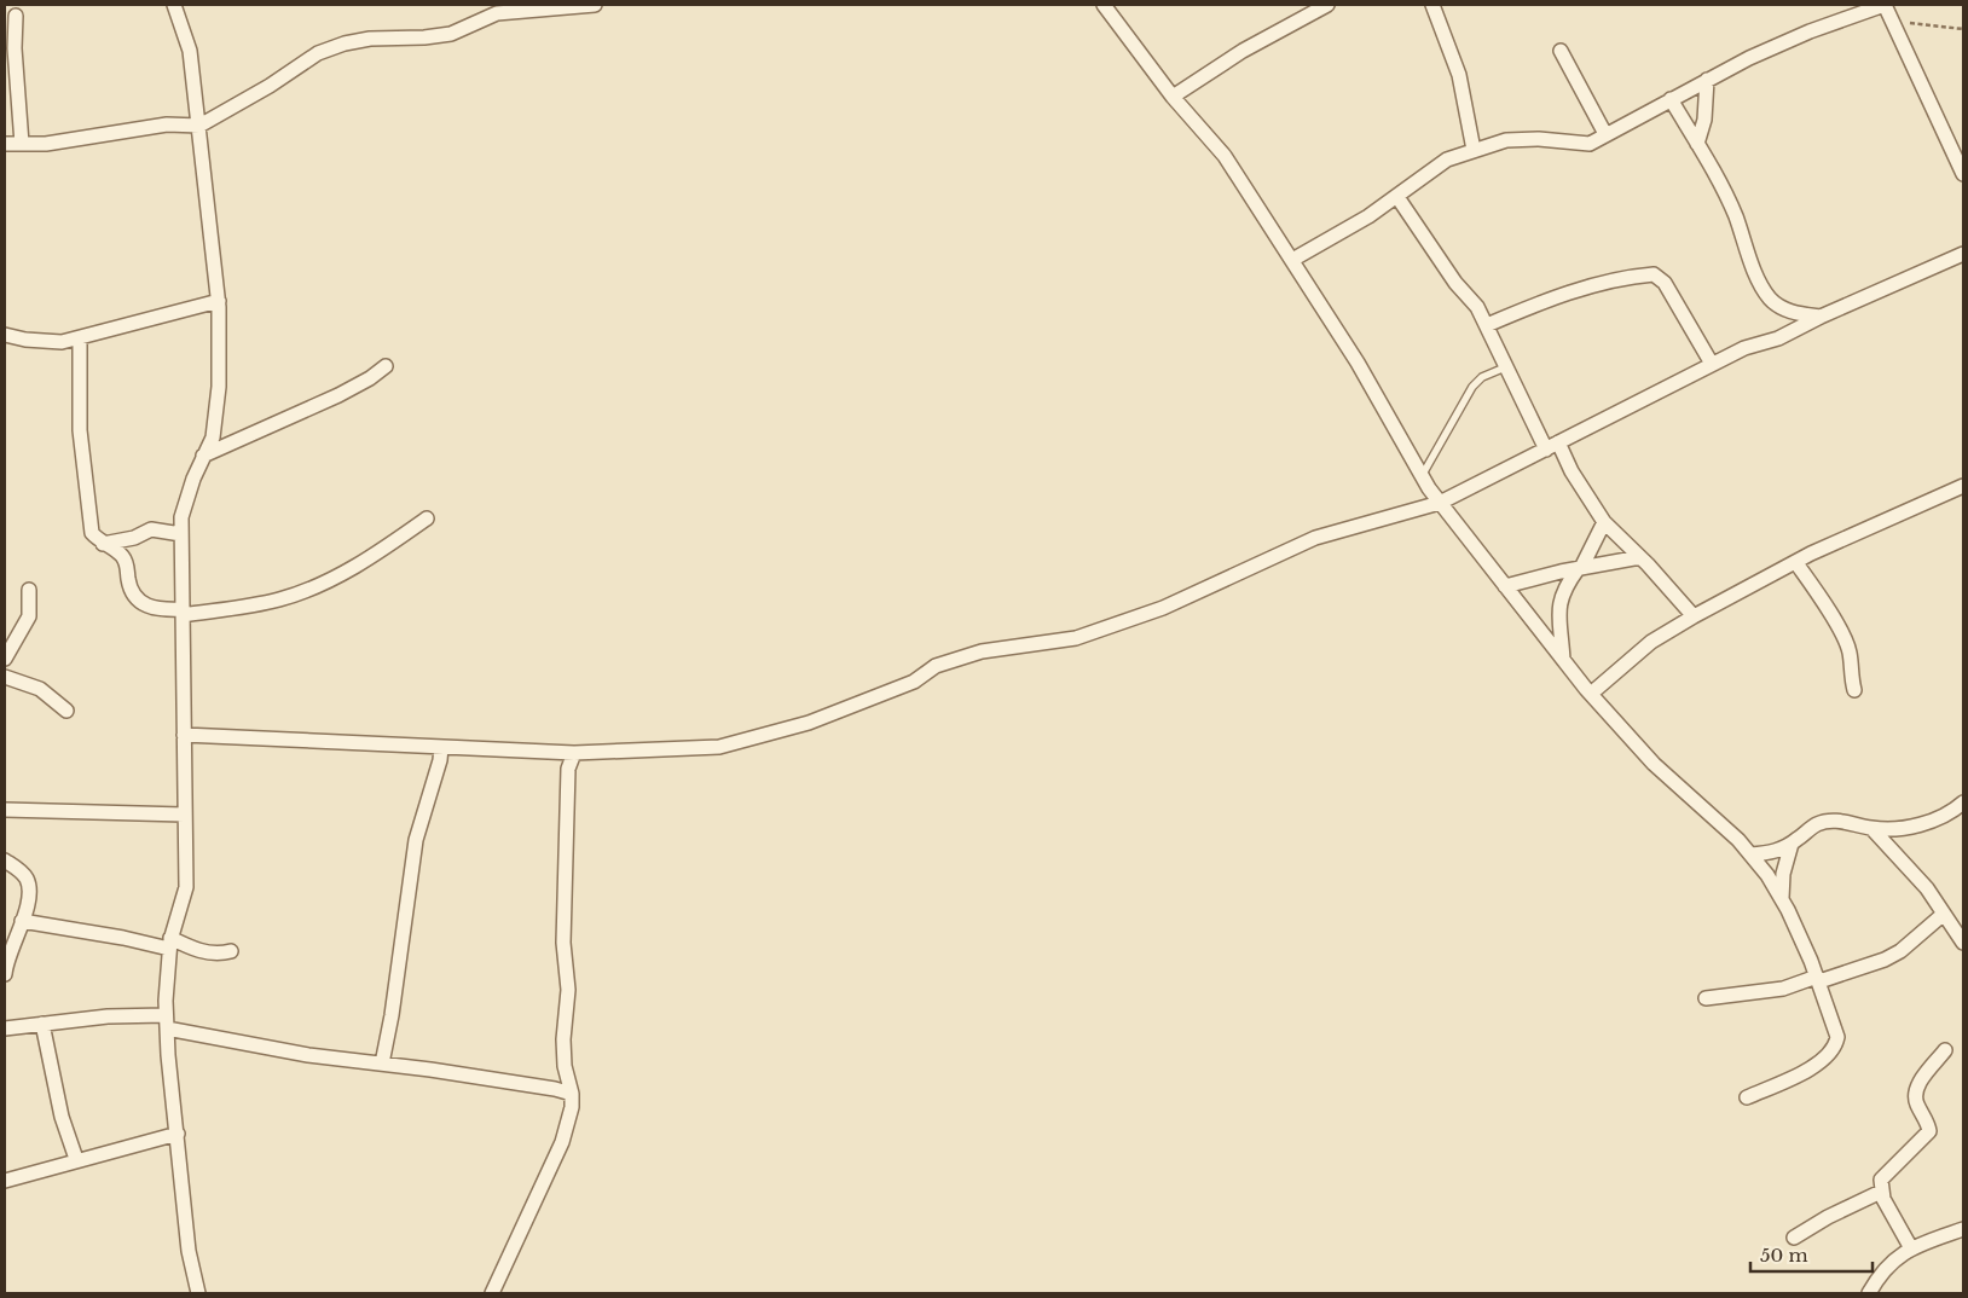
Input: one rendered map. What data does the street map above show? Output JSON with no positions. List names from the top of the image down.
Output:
{
  "scale_bar": "50 m"
}
